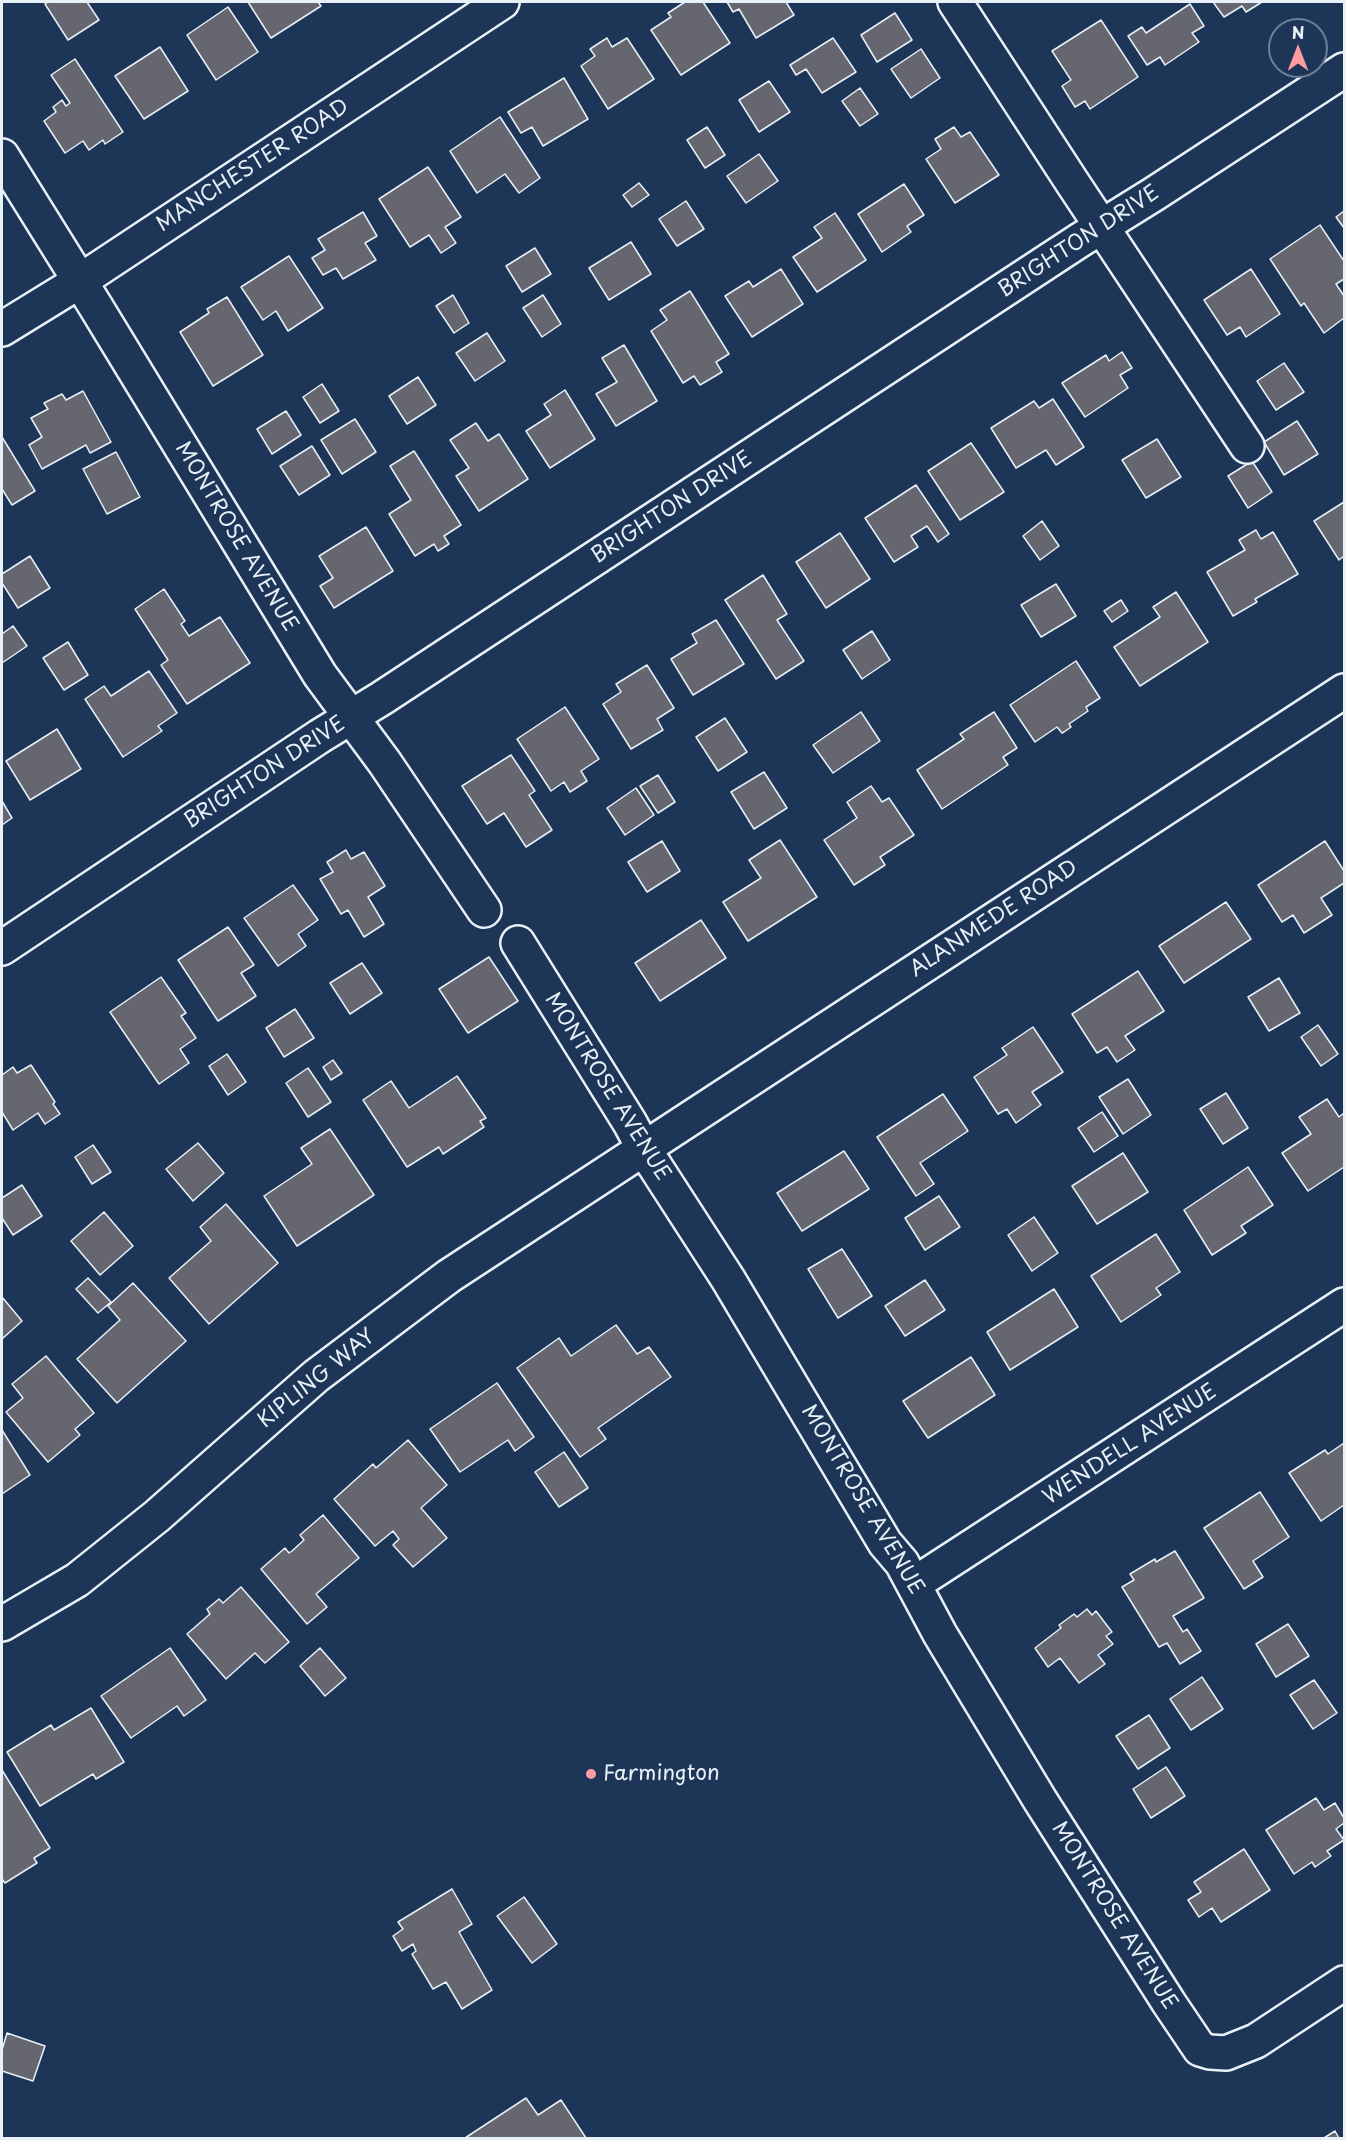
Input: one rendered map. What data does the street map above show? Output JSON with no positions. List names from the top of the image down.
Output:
{
  "streets": {
    "street": [
      "MANCHESTER ROAD",
      "BRIGHTON DRIVE",
      "MONTROSE AVENUE",
      "ALANMEDE ROAD",
      "KIPLING WAY",
      "WENDELL AVENUE"
    ]
  },
  "crossings": [
    ["MANCHESTER ROAD", "MONTROSE AVENUE"],
    ["BRIGHTON DRIVE", "MONTROSE AVENUE"],
    ["MONTROSE AVENUE", "ALANMEDE ROAD"],
    ["MONTROSE AVENUE", "KIPLING WAY"],
    ["MONTROSE AVENUE", "WENDELL AVENUE"],
    ["ALANMEDE ROAD", "KIPLING WAY"]
  ],
  "places": ["Farmington"],
  "north": "top"
}
